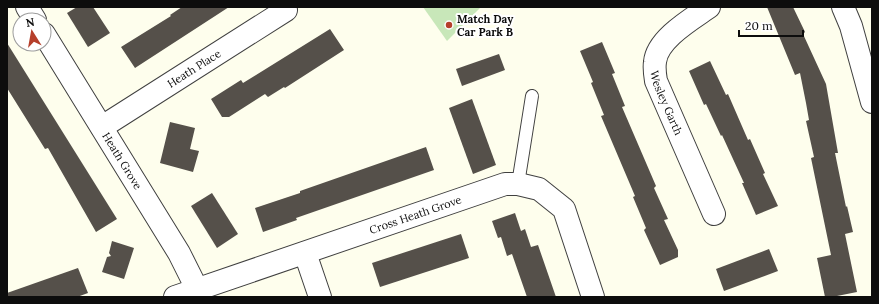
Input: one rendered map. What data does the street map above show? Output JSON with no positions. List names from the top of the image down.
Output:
{
  "streets": {
    "street": [
      "Heath Place",
      "Wesley Garth",
      "Heath Grove",
      "Cross Heath Grove"
    ]
  },
  "crossings": [
    ["Heath Place", "Heath Grove"],
    ["Heath Grove", "Cross Heath Grove"]
  ],
  "places": ["Match Day Car Park B"],
  "scale_bar": "20 m",
  "north": "top"
}
